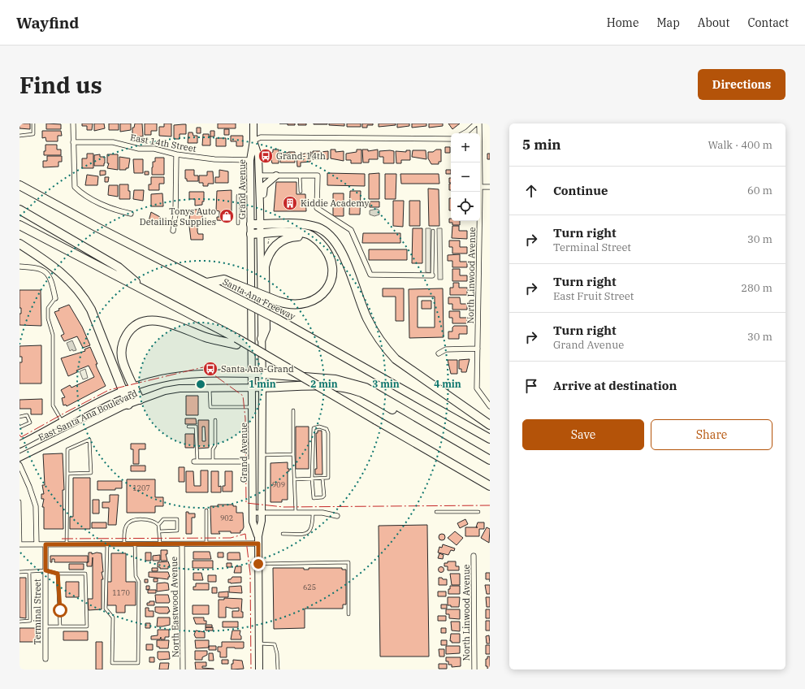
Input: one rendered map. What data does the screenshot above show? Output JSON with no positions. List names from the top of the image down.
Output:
{
  "streets": {
    "highway": ["Santa Ana Freeway"],
    "main road": ["Grand Avenue", "East Santa Ana Boulevard"],
    "street": [
      "East 14th Street",
      "North Linwood Avenue",
      "North Eastwood Avenue",
      "Terminal Street"
    ]
  },
  "crossings": [
    ["East 14th Street", "Grand Avenue"],
    ["Grand Avenue", "East Santa Ana Boulevard"]
  ],
  "places": {
    "bus stop": ["Grand-14th", "Santa Ana-Grand"],
    "building": ["Kiddie Academy"],
    "shop": ["Tonys Auto Detailing Supplies"]
  },
  "house_numbers": [
    "909",
    "1207",
    "902",
    "625",
    "1170"
  ],
  "page": {
    "header": "Wayfind",
    "nav": [
      "Home",
      "Map",
      "About",
      "Contact"
    ],
    "buttons": [
      "Directions",
      ["Save", "Share"]
    ],
    "title": "Find us",
    "heading": ["5 min", "Walk · 400 m"],
    "map_buttons": ["+", "−"],
    "list": [
      ["Continue", "60 m"],
      ["Turn right", "Terminal Street", "30 m"],
      ["Turn right", "East Fruit Street", "280 m"],
      ["Turn right", "Grand Avenue", "30 m"],
      "Arrive at destination"
    ]
  },
  "rings": [
    "1 min",
    "2 min",
    "3 min",
    "4 min"
  ]
}
